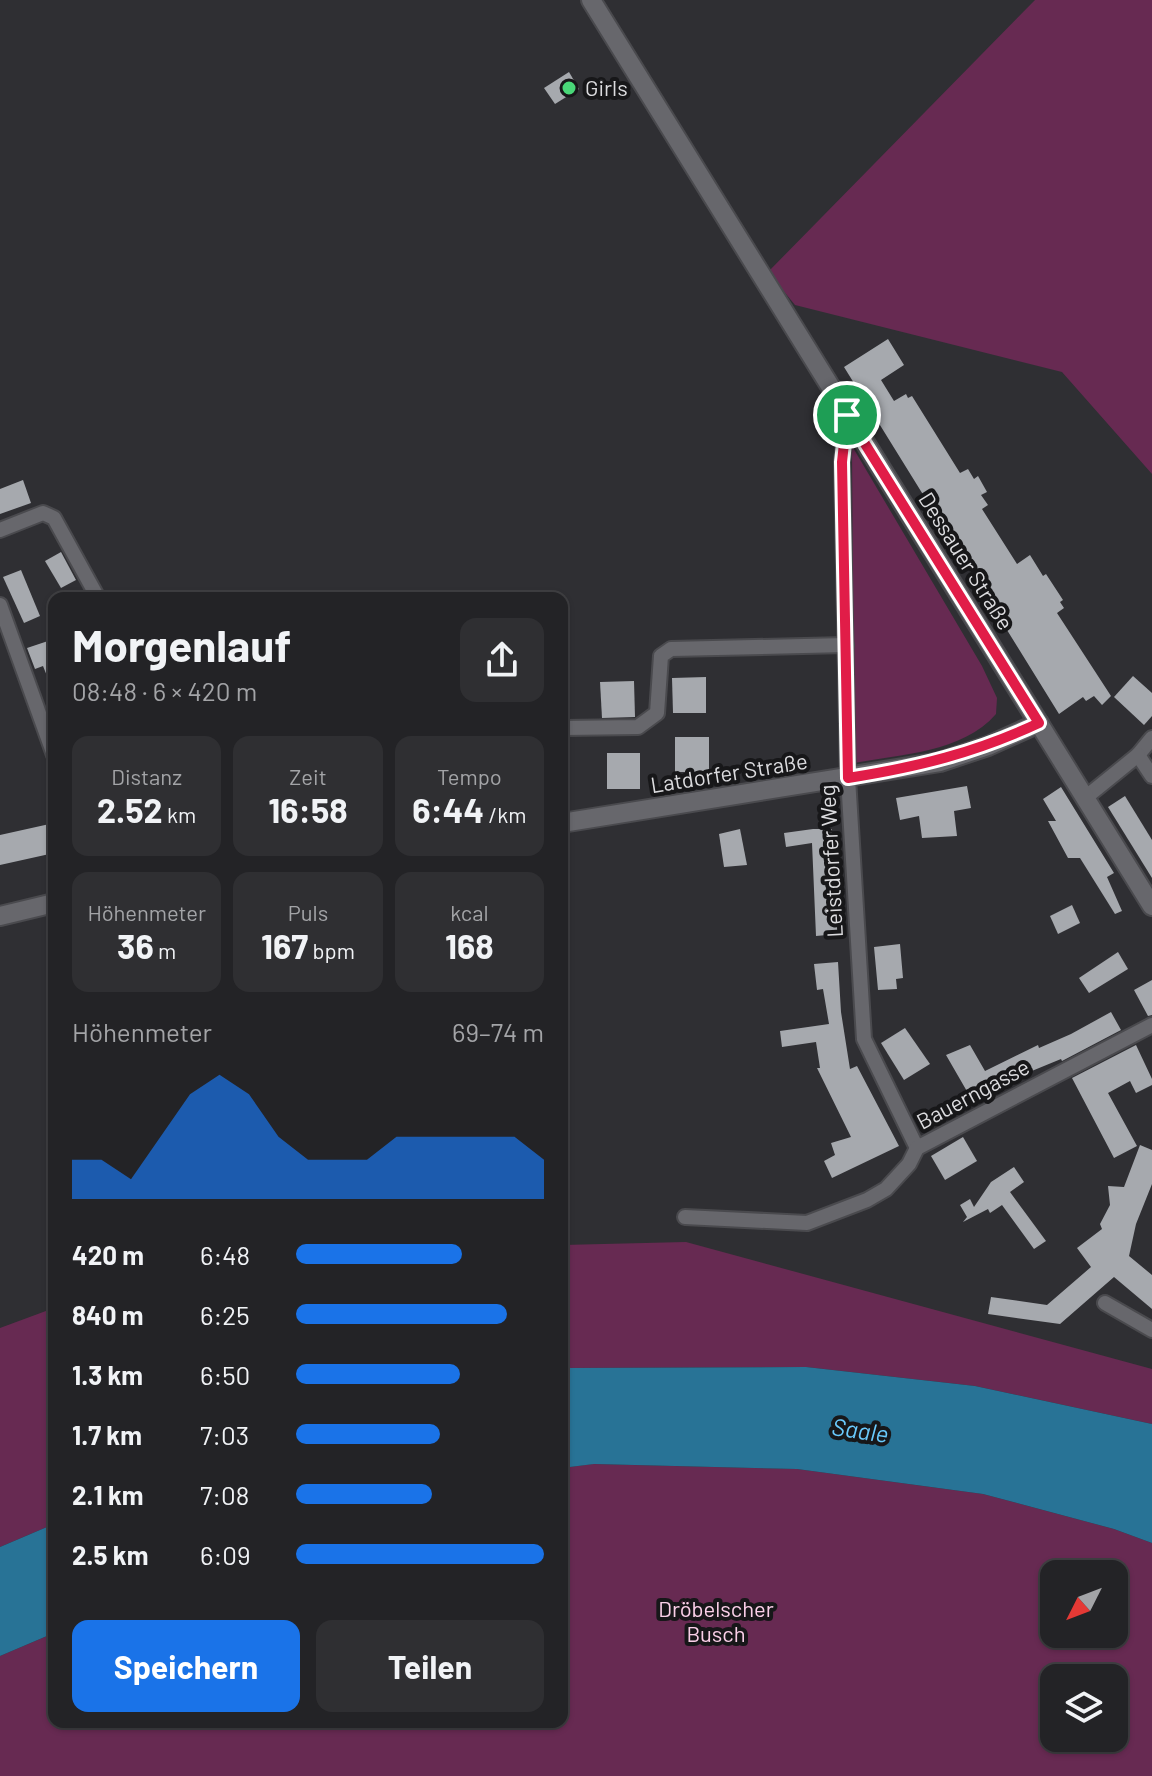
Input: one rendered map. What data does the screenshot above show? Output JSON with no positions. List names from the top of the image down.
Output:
{
  "streets": {
    "main road": ["Dessauer Straße", "Latdorfer Straße"],
    "street": ["Leistdorfer Weg", "Bauerngasse"]
  },
  "crossings": [
    ["Dessauer Straße", "Latdorfer Straße"],
    ["Dessauer Straße", "Leistdorfer Weg"],
    ["Latdorfer Straße", "Leistdorfer Weg"],
    ["Leistdorfer Weg", "Bauerngasse"]
  ],
  "water": ["Saale"],
  "parks": ["Dröbelscher Busch"],
  "places": ["Girls"],
  "north": "bottom left",
  "page": {
    "heading": ["Morgenlauf", "08:48 · 6 × 420 m"],
    "stats": [
      ["Distanz", "2.52 km"],
      ["Zeit", "16:58"],
      ["Tempo", "6:44 /km"],
      ["Höhenmeter", "36 m"],
      ["Puls", "167 bpm"],
      ["kcal", "168"]
    ],
    "chart": ["Höhenmeter", "69–74 m"],
    "list": [
      {
        "name": "420 m",
        "note": "6:48"
      },
      {
        "name": "840 m",
        "note": "6:25"
      },
      {
        "name": "1.3 km",
        "note": "6:50"
      },
      {
        "name": "1.7 km",
        "note": "7:03"
      },
      {
        "name": "2.1 km",
        "note": "7:08"
      },
      {
        "name": "2.5 km",
        "note": "6:09"
      }
    ],
    "buttons": ["Speichern", "Teilen"]
  }
}
